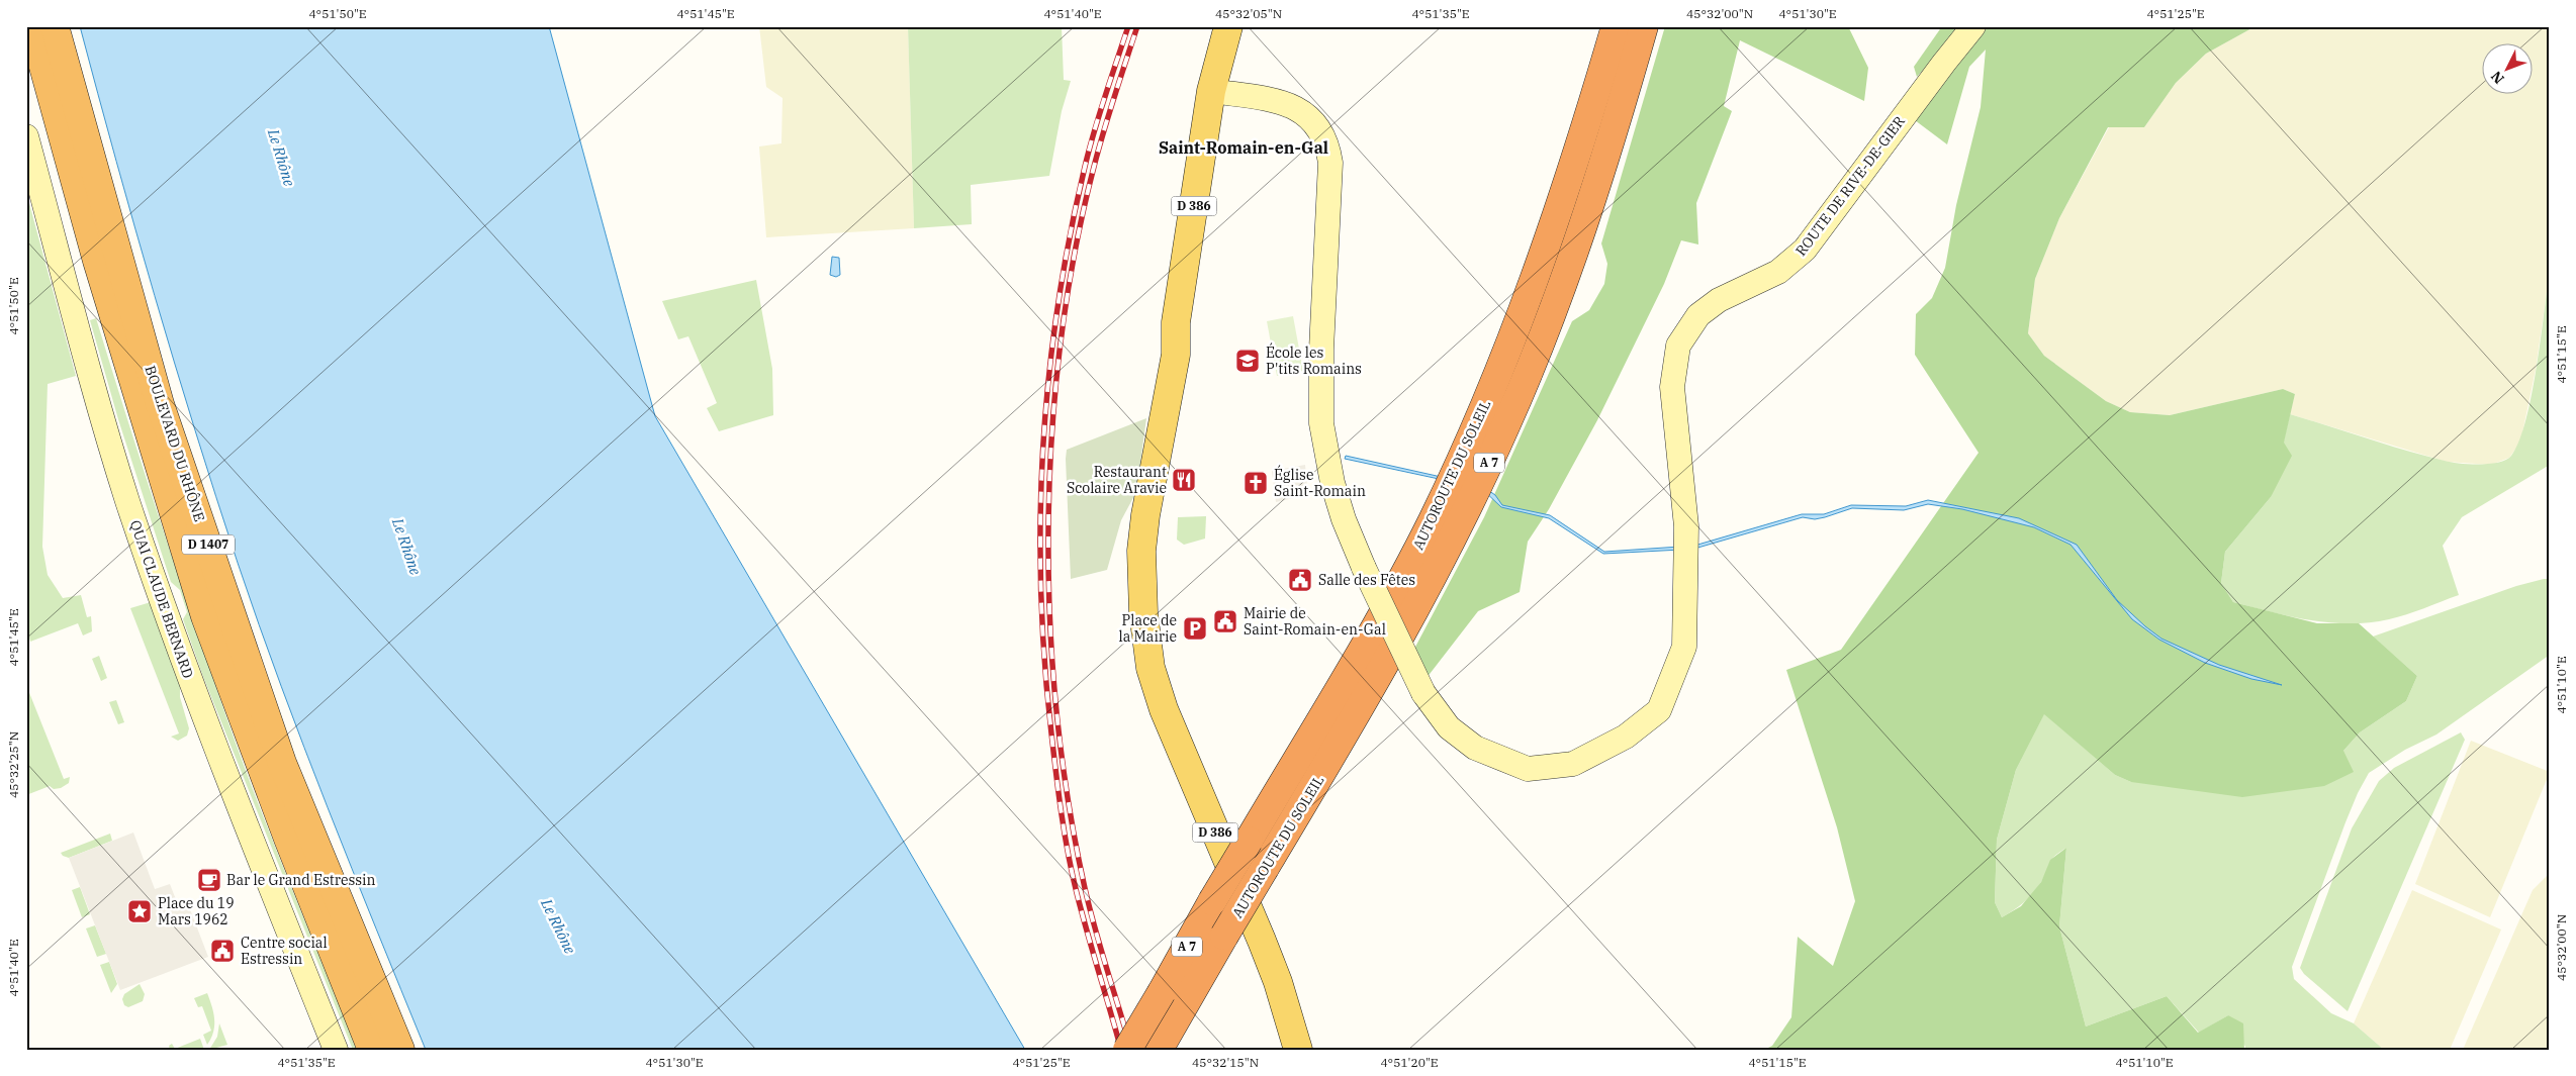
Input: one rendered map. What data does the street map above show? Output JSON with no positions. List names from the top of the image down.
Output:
{
  "streets": {
    "highway": [
      "BOULEVARD DU RHÔNE",
      "A 7",
      "AUTOROUTE DU SOLEIL",
      "D 1407"
    ],
    "main road": ["ROUTE DE RIVE-DE-GIER", "D 386", "QUAI CLAUDE BERNARD"]
  },
  "crossings": [
    ["ROUTE DE RIVE-DE-GIER", "D 386"]
  ],
  "districts": ["Saint-Romain-en-Gal"],
  "water": ["Le Rhône"],
  "places": {
    "school or university": ["École les P'tits Romains"],
    "restaurant": ["Restaurant Scolaire Aravie"],
    "church": ["Église Saint-Romain"],
    "public building": ["Salle des Fêtes", "Mairie de Saint-Romain-en-Gal", "Centre social Estressin"],
    "parking": ["Place de la Mairie"],
    "cafe": ["Bar le Grand Estressin"],
    "place": ["Place du 19 Mars 1962"]
  },
  "north": "bottom left",
  "coordinates": [
    "4°51'50\"E",
    "4°51'45\"E",
    "4°51'40\"E",
    "45°32'05\"N",
    "4°51'35\"E",
    "45°32'00\"N",
    "4°51'30\"E",
    "4°51'25\"E",
    "4°51'15\"E",
    "4°51'10\"E",
    "45°32'25\"N",
    "45°32'15\"N",
    "4°51'20\"E"
  ]
}
